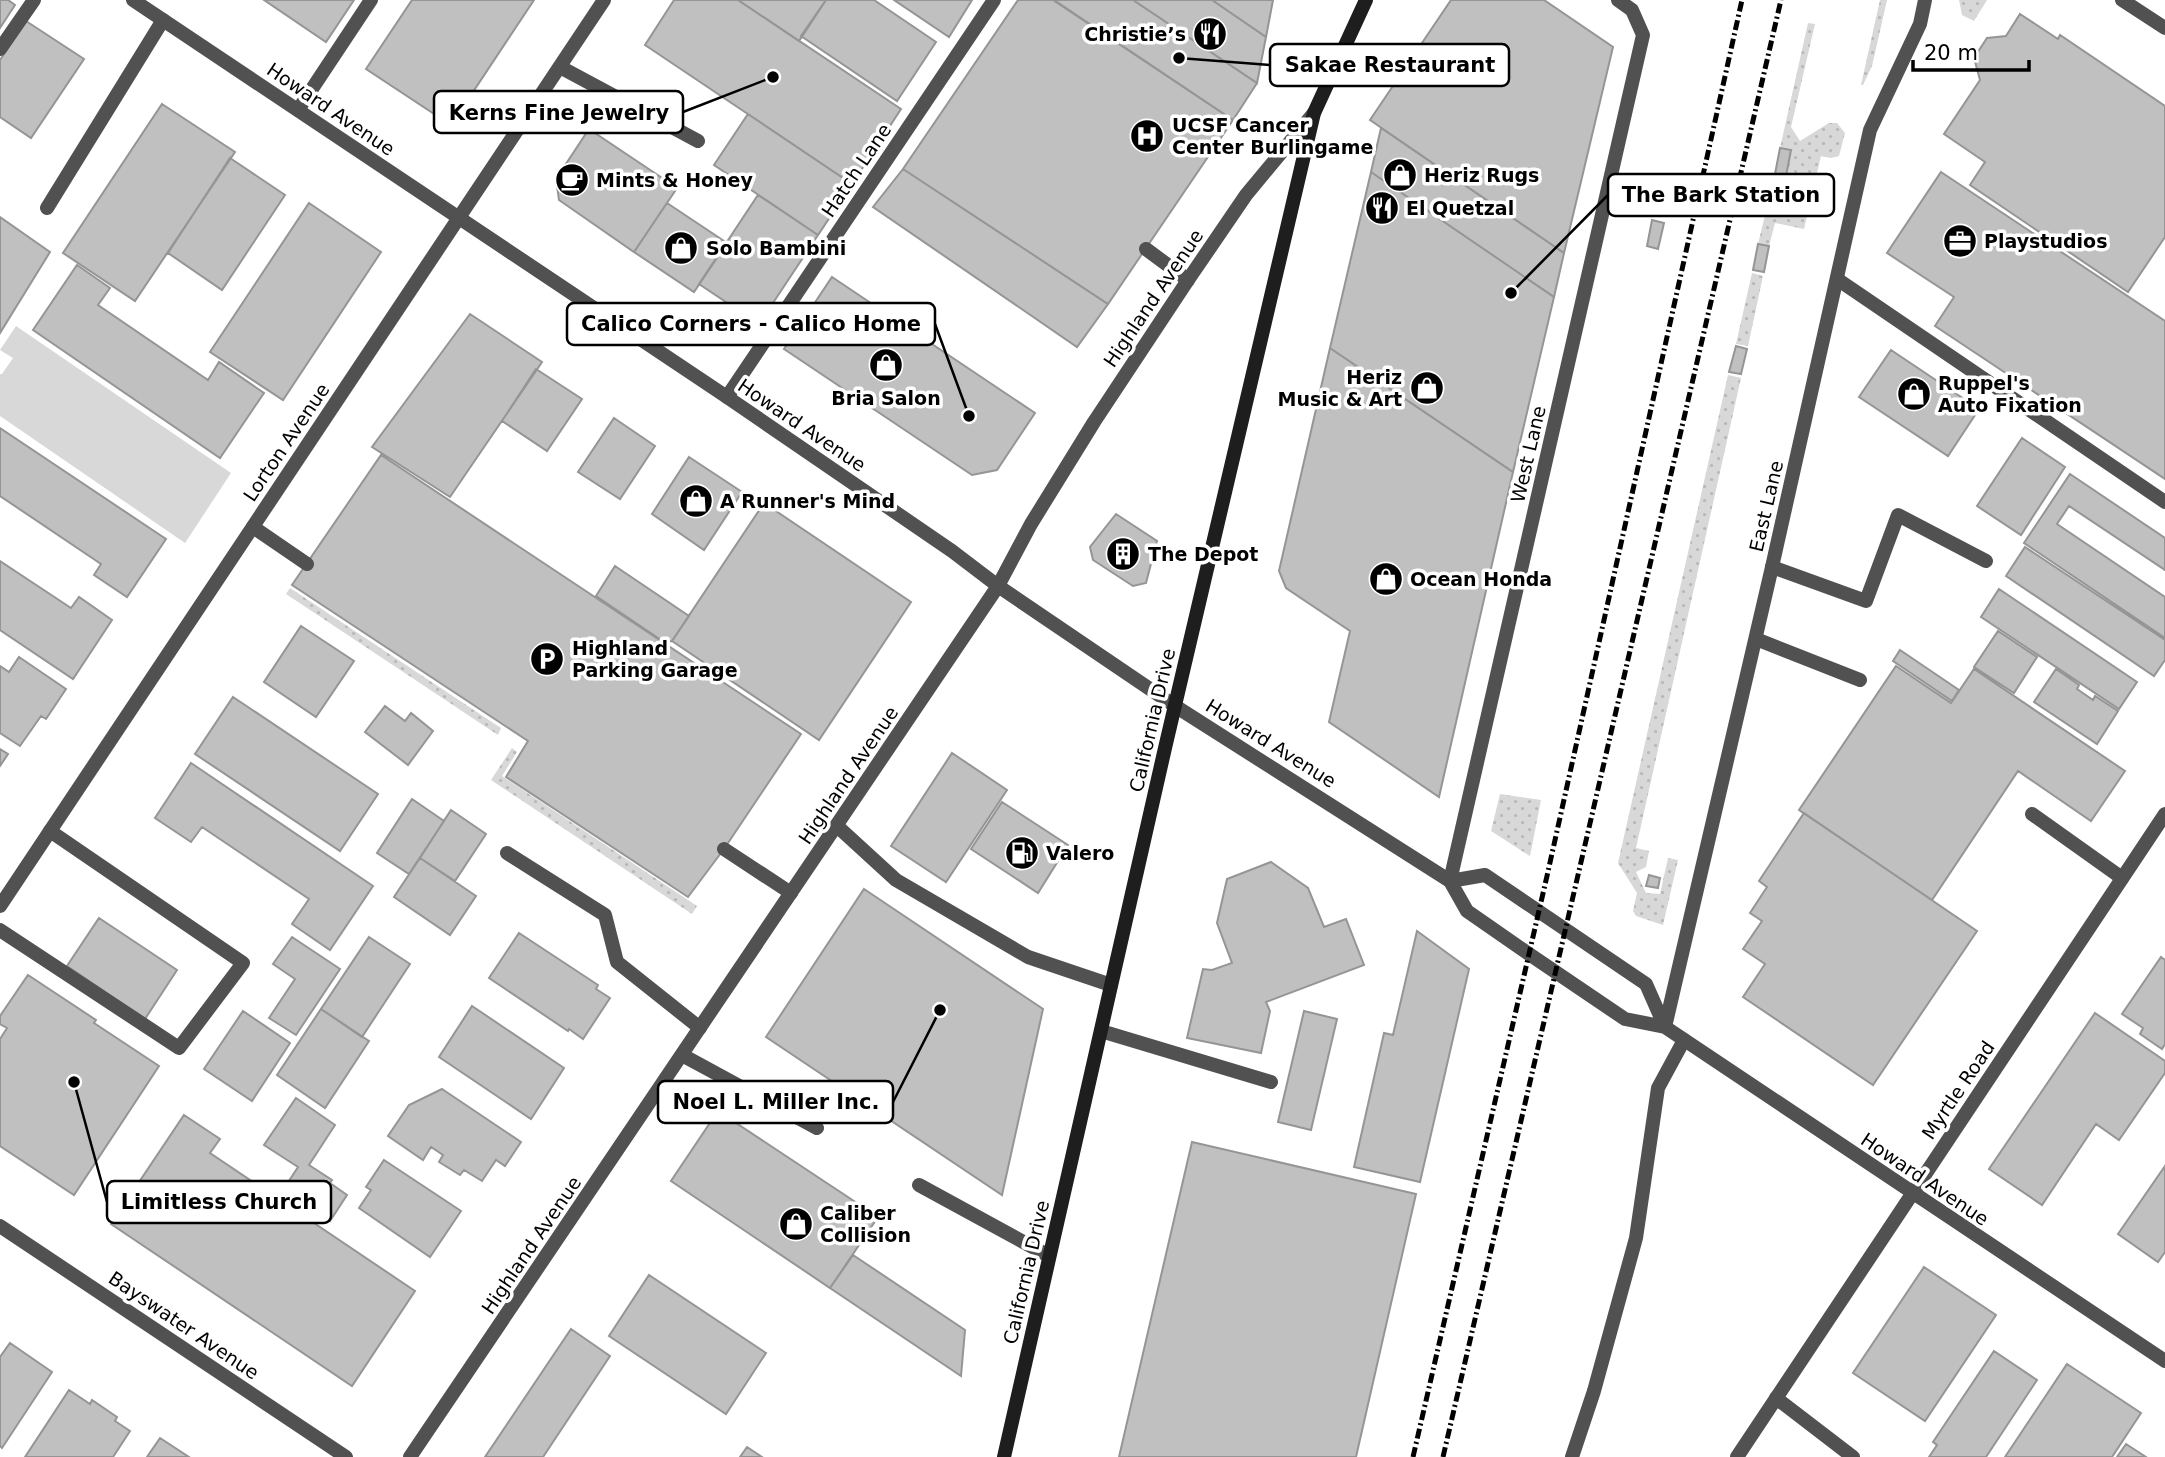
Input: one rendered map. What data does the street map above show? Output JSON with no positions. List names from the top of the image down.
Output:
{
  "streets": {
    "main road": ["California Drive"],
    "street": [
      "Howard Avenue",
      "Hatch Lane",
      "Highland Avenue",
      "Lorton Avenue",
      "West Lane",
      "East Lane",
      "Myrtle Road",
      "Bayswater Avenue"
    ]
  },
  "crossings": [
    ["Howard Avenue", "Hatch Lane"],
    ["Howard Avenue", "Highland Avenue"],
    ["Howard Avenue", "Lorton Avenue"],
    ["Howard Avenue", "West Lane"],
    ["Howard Avenue", "East Lane"],
    ["Howard Avenue", "California Drive"],
    ["Howard Avenue", "Myrtle Road"],
    ["Highland Avenue", "California Drive"]
  ],
  "places": {
    "restaurant": ["Christie’s", "El Quetzal"],
    "other": [
      "Sakae Restaurant",
      "Kerns Fine Jewelry",
      "The Bark Station",
      "Calico Corners - Calico Home",
      "Noel L. Miller Inc.",
      "Limitless Church"
    ],
    "hospital": ["UCSF Cancer Center Burlingame"],
    "shop": [
      "Heriz Rugs",
      "Solo Bambini",
      "Bria Salon",
      "Heriz Music & Art",
      "Ruppel's Auto Fixation",
      "A Runner's Mind",
      "Ocean Honda",
      "Caliber Collision"
    ],
    "cafe": ["Mints & Honey"],
    "office": ["Playstudios"],
    "building": ["The Depot"],
    "parking": ["Highland Parking Garage"],
    "fuel station": ["Valero"]
  },
  "scale_bar": "20 m"
}
